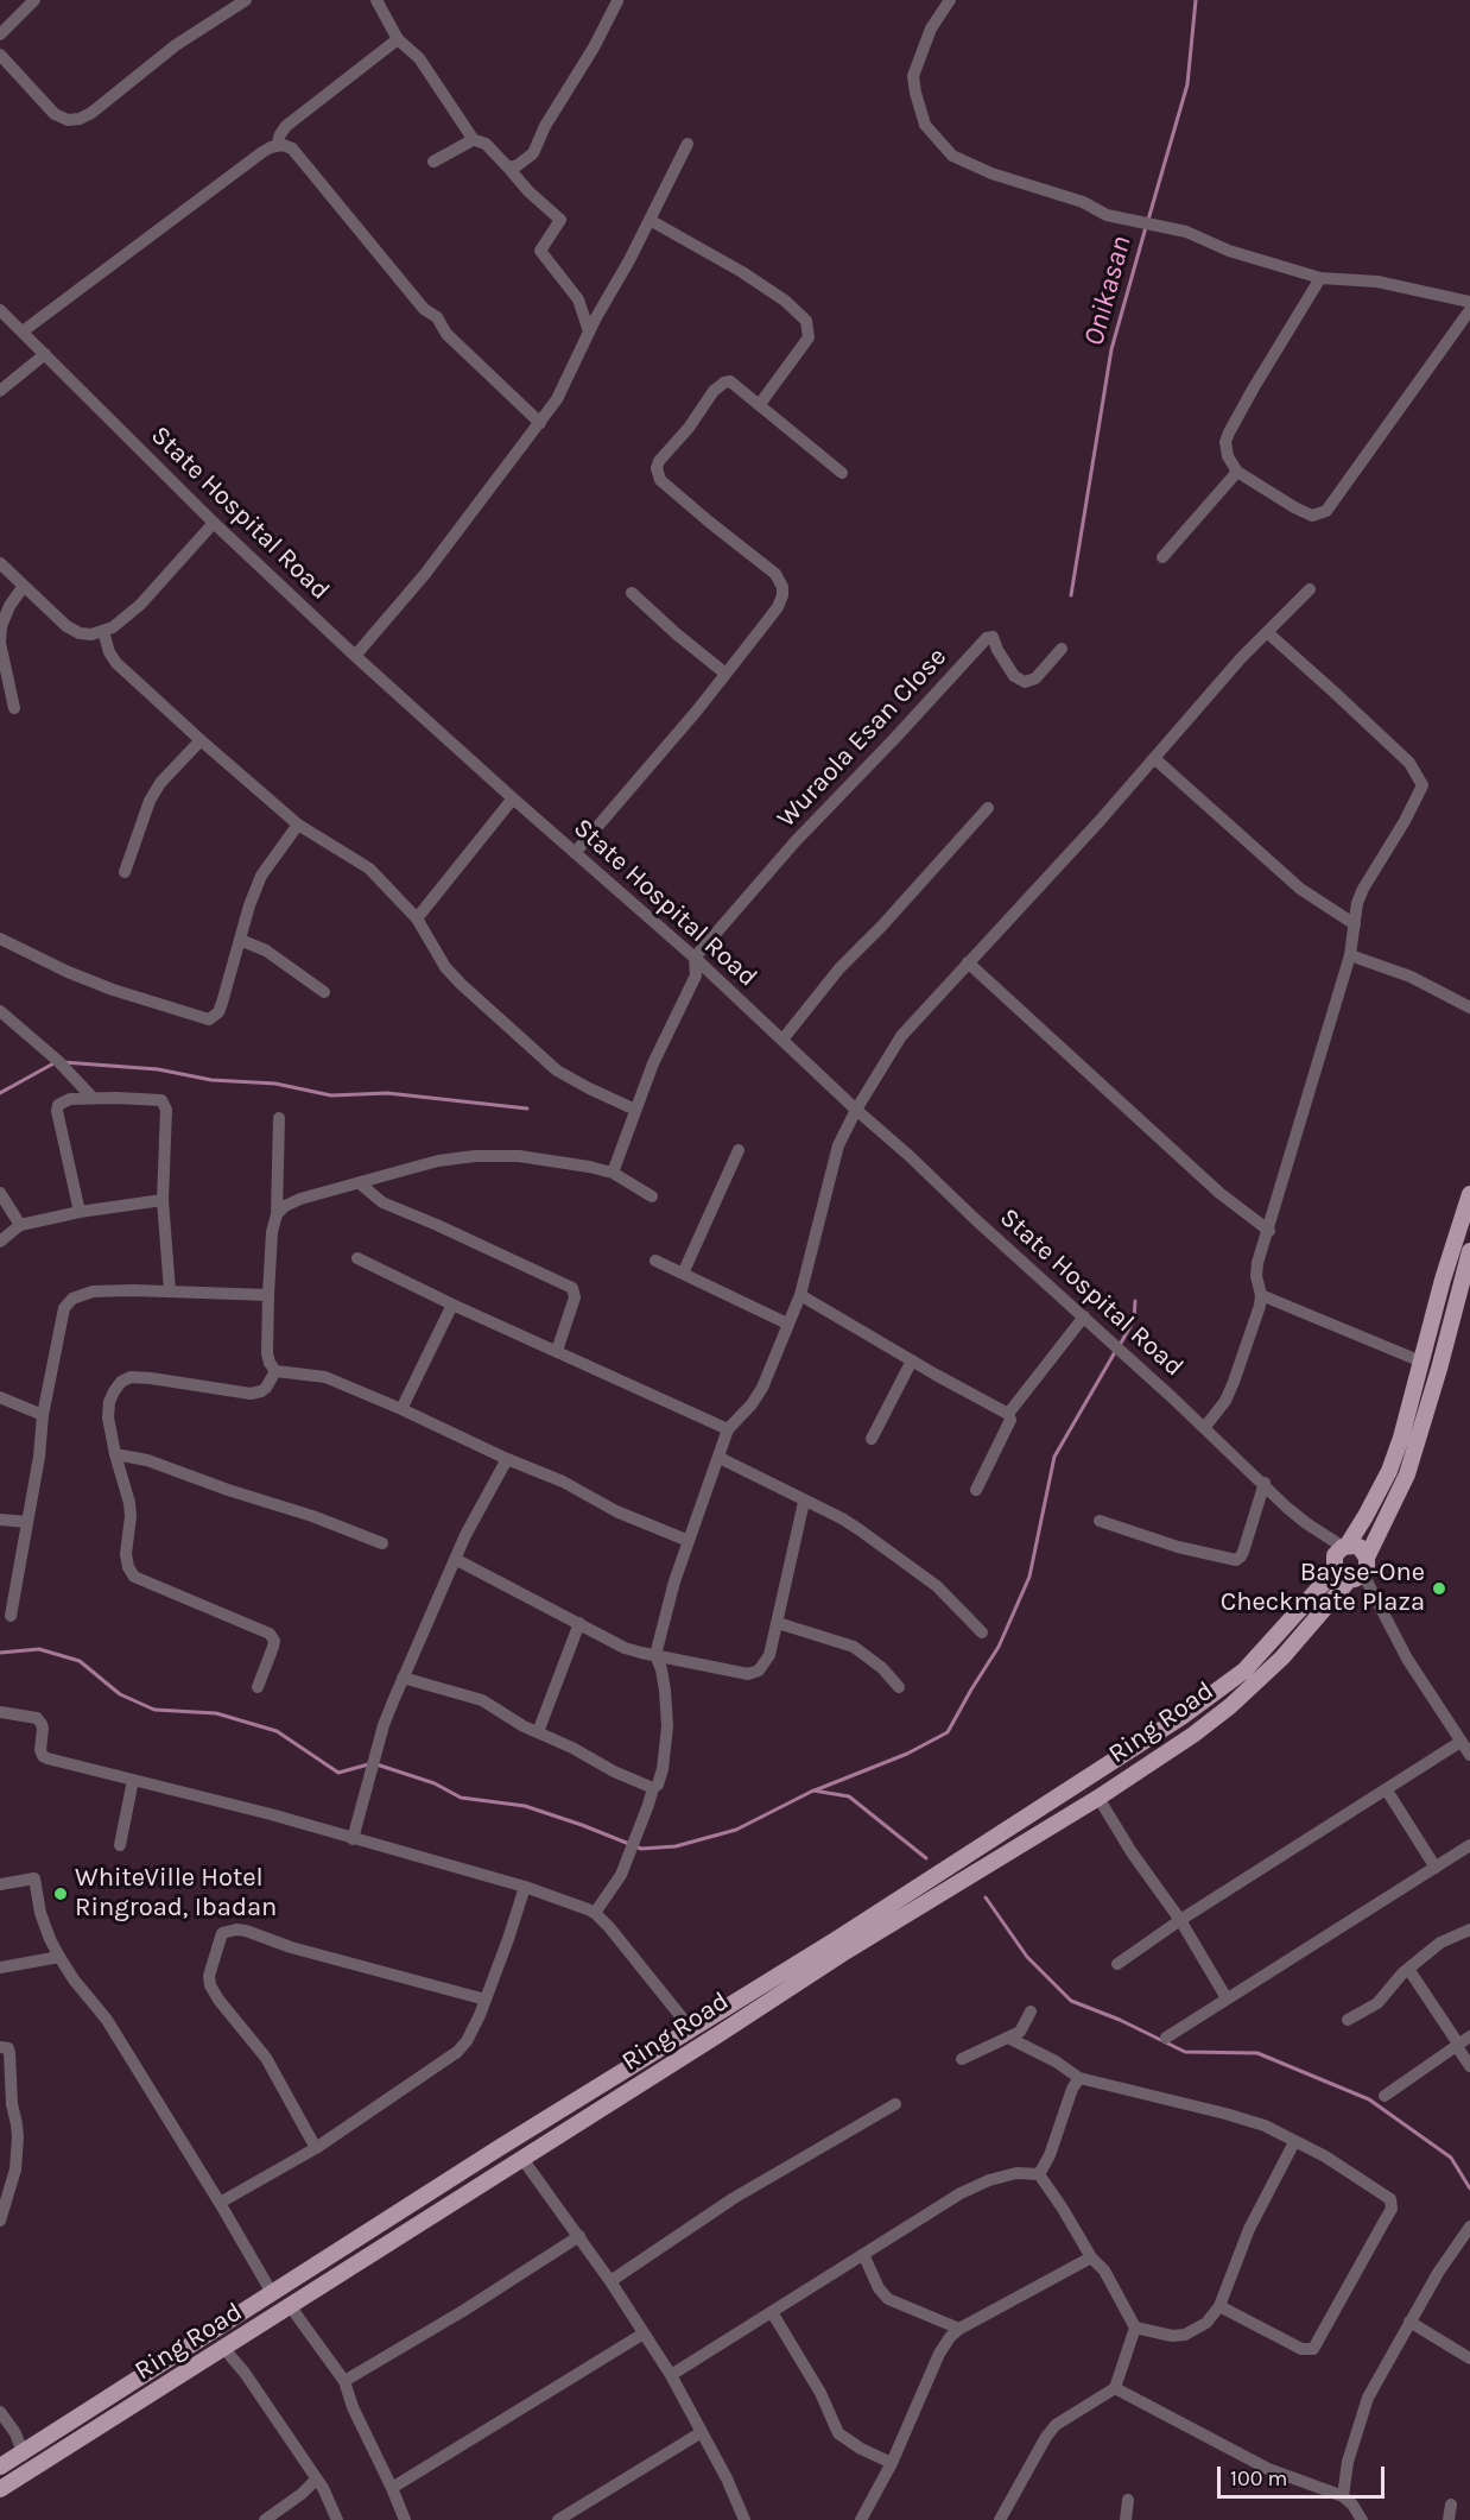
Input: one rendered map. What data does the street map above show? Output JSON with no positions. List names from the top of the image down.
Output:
{
  "streets": {
    "main road": ["Ring Road"],
    "street": ["State Hospital Road", "Wuraola Esan Close"]
  },
  "crossings": [
    ["State Hospital Road", "Wuraola Esan Close"],
    ["State Hospital Road", "Ring Road"]
  ],
  "water": ["Onikasan"],
  "places": ["Bayse-One Checkmate Plaza", "WhiteVille Hotel Ringroad, Ibadan"],
  "scale_bar": "100 m"
}
